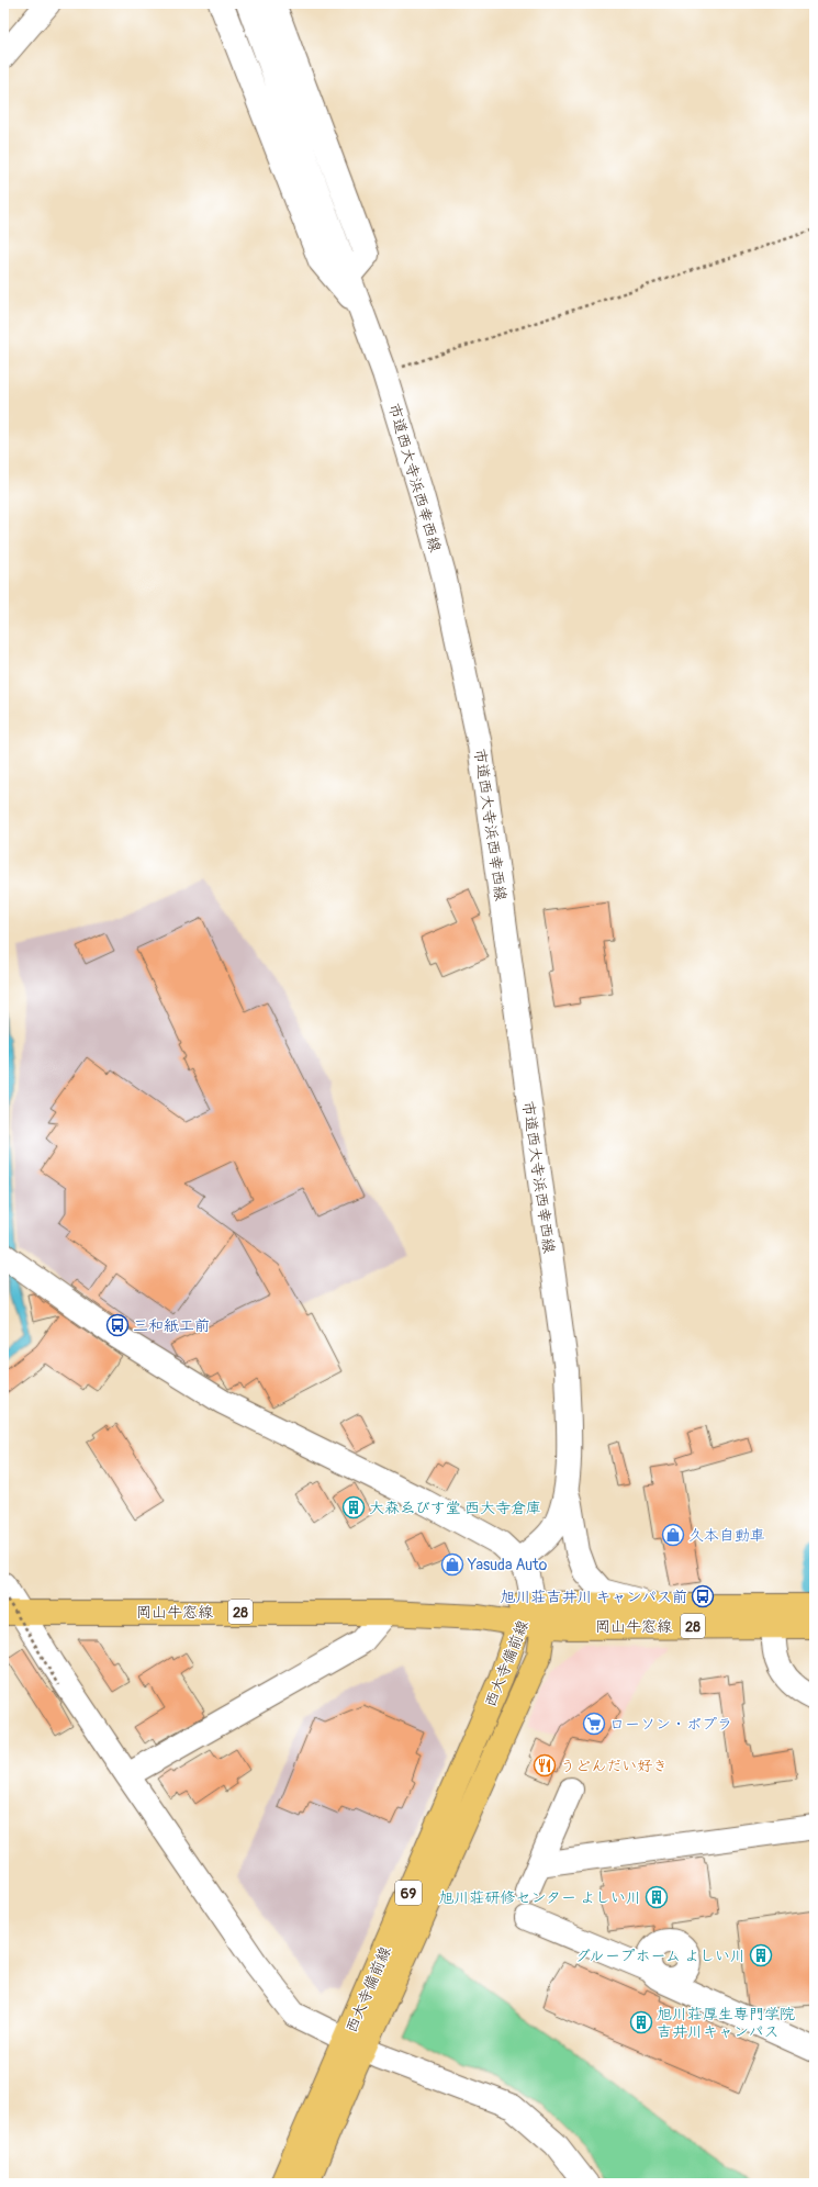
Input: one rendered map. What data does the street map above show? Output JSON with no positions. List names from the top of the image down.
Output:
{
  "streets": {
    "main road": [
      "岡山牛窓線",
      "28",
      "西大寺備前線",
      "69"
    ],
    "street": ["市道西大寺浜西幸西線"]
  },
  "crossings": [
    ["岡山牛窓線", "西大寺備前線"]
  ],
  "places": {
    "bus stop": ["三和紙工前", "旭川荘吉井川 キャンパス前"],
    "building": [
      "大森ゑびす堂 西大寺倉庫",
      "旭川荘研修センター よしい川",
      "グループホーム よしい川",
      "旭川荘厚生専門学院 吉井川キャンパス"
    ],
    "shop": ["久本自動車", "Yasuda Auto"],
    "supermarket": ["ローソン・ポプラ"],
    "restaurant": ["うどんだい好き"]
  }
}
